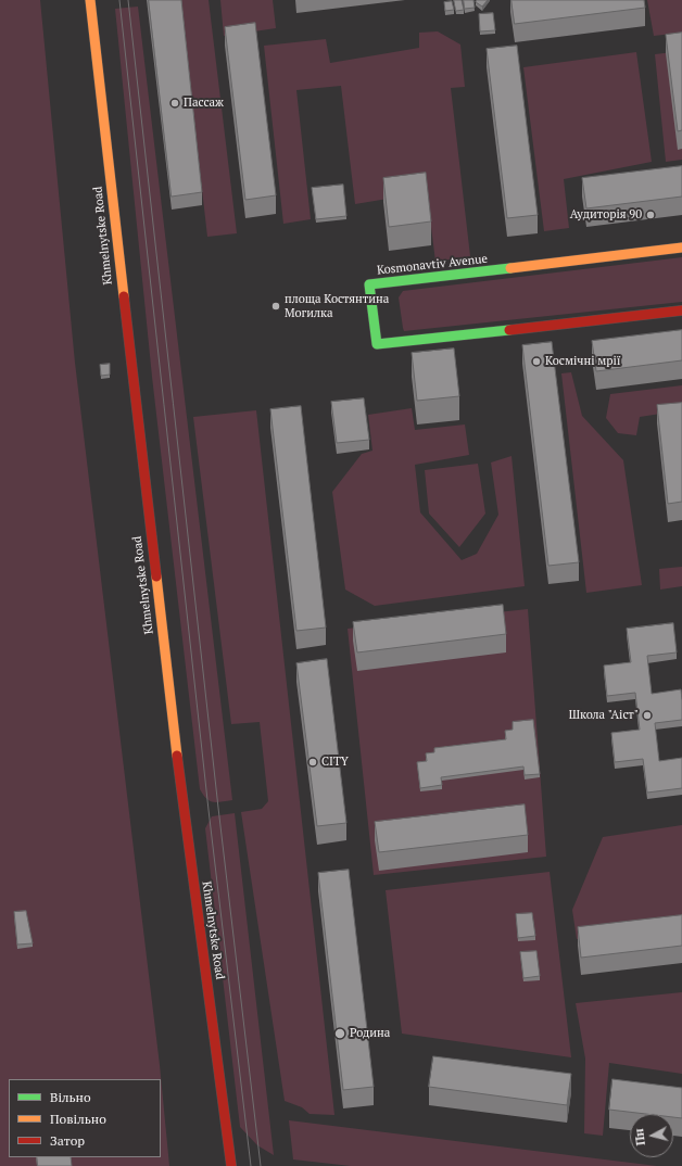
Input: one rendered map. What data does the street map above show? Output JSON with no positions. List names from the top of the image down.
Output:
{
  "streets": {
    "main road": ["Khmelnytske Road", "Kosmonavtiv Avenue"]
  },
  "places": [
    "Пассаж",
    "Аудиторія 90",
    "площа Костянтина Могилка",
    "Космічні мрії",
    "Школа \"Аіст\"",
    "CITY",
    "Родина"
  ],
  "legend": ["Вільно", "Повільно", "Затор"],
  "north": "left"
}
